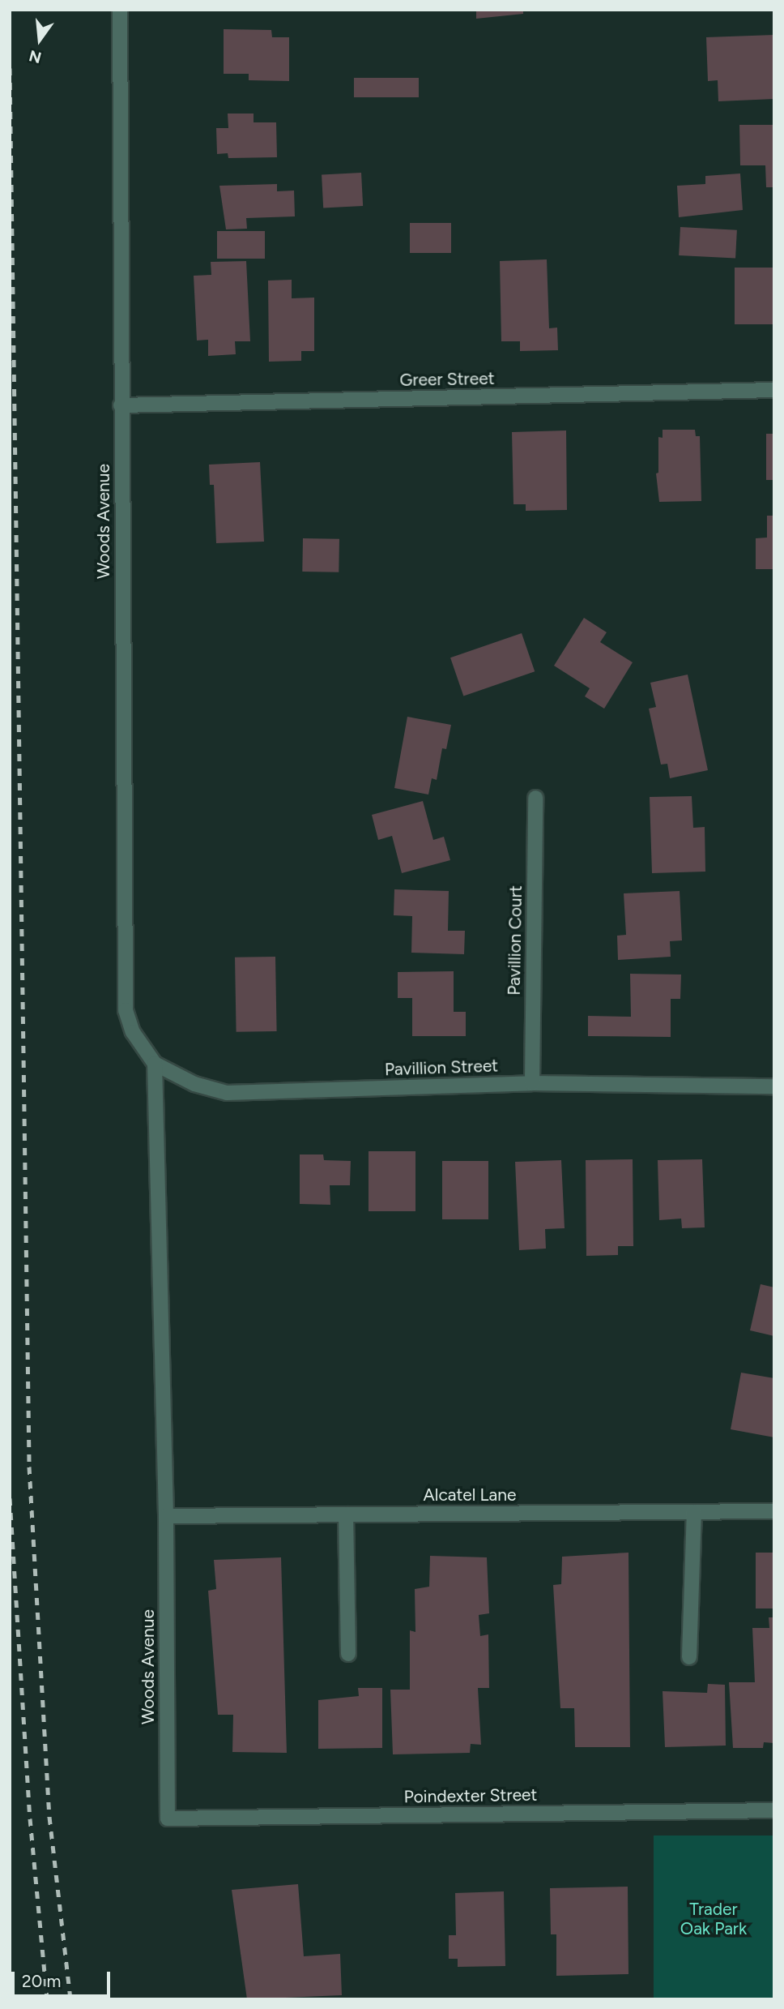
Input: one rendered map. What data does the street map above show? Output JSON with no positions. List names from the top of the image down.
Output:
{
  "streets": {
    "street": [
      "Greer Street",
      "Woods Avenue",
      "Pavillion Court",
      "Pavillion Street",
      "Alcatel Lane",
      "Poindexter Street"
    ]
  },
  "crossings": [
    ["Greer Street", "Woods Avenue"],
    ["Woods Avenue", "Pavillion Street"],
    ["Woods Avenue", "Alcatel Lane"],
    ["Woods Avenue", "Poindexter Street"],
    ["Pavillion Court", "Pavillion Street"]
  ],
  "parks": ["Trader Oak Park"],
  "scale_bar": "20 m",
  "north": "bottom"
}
